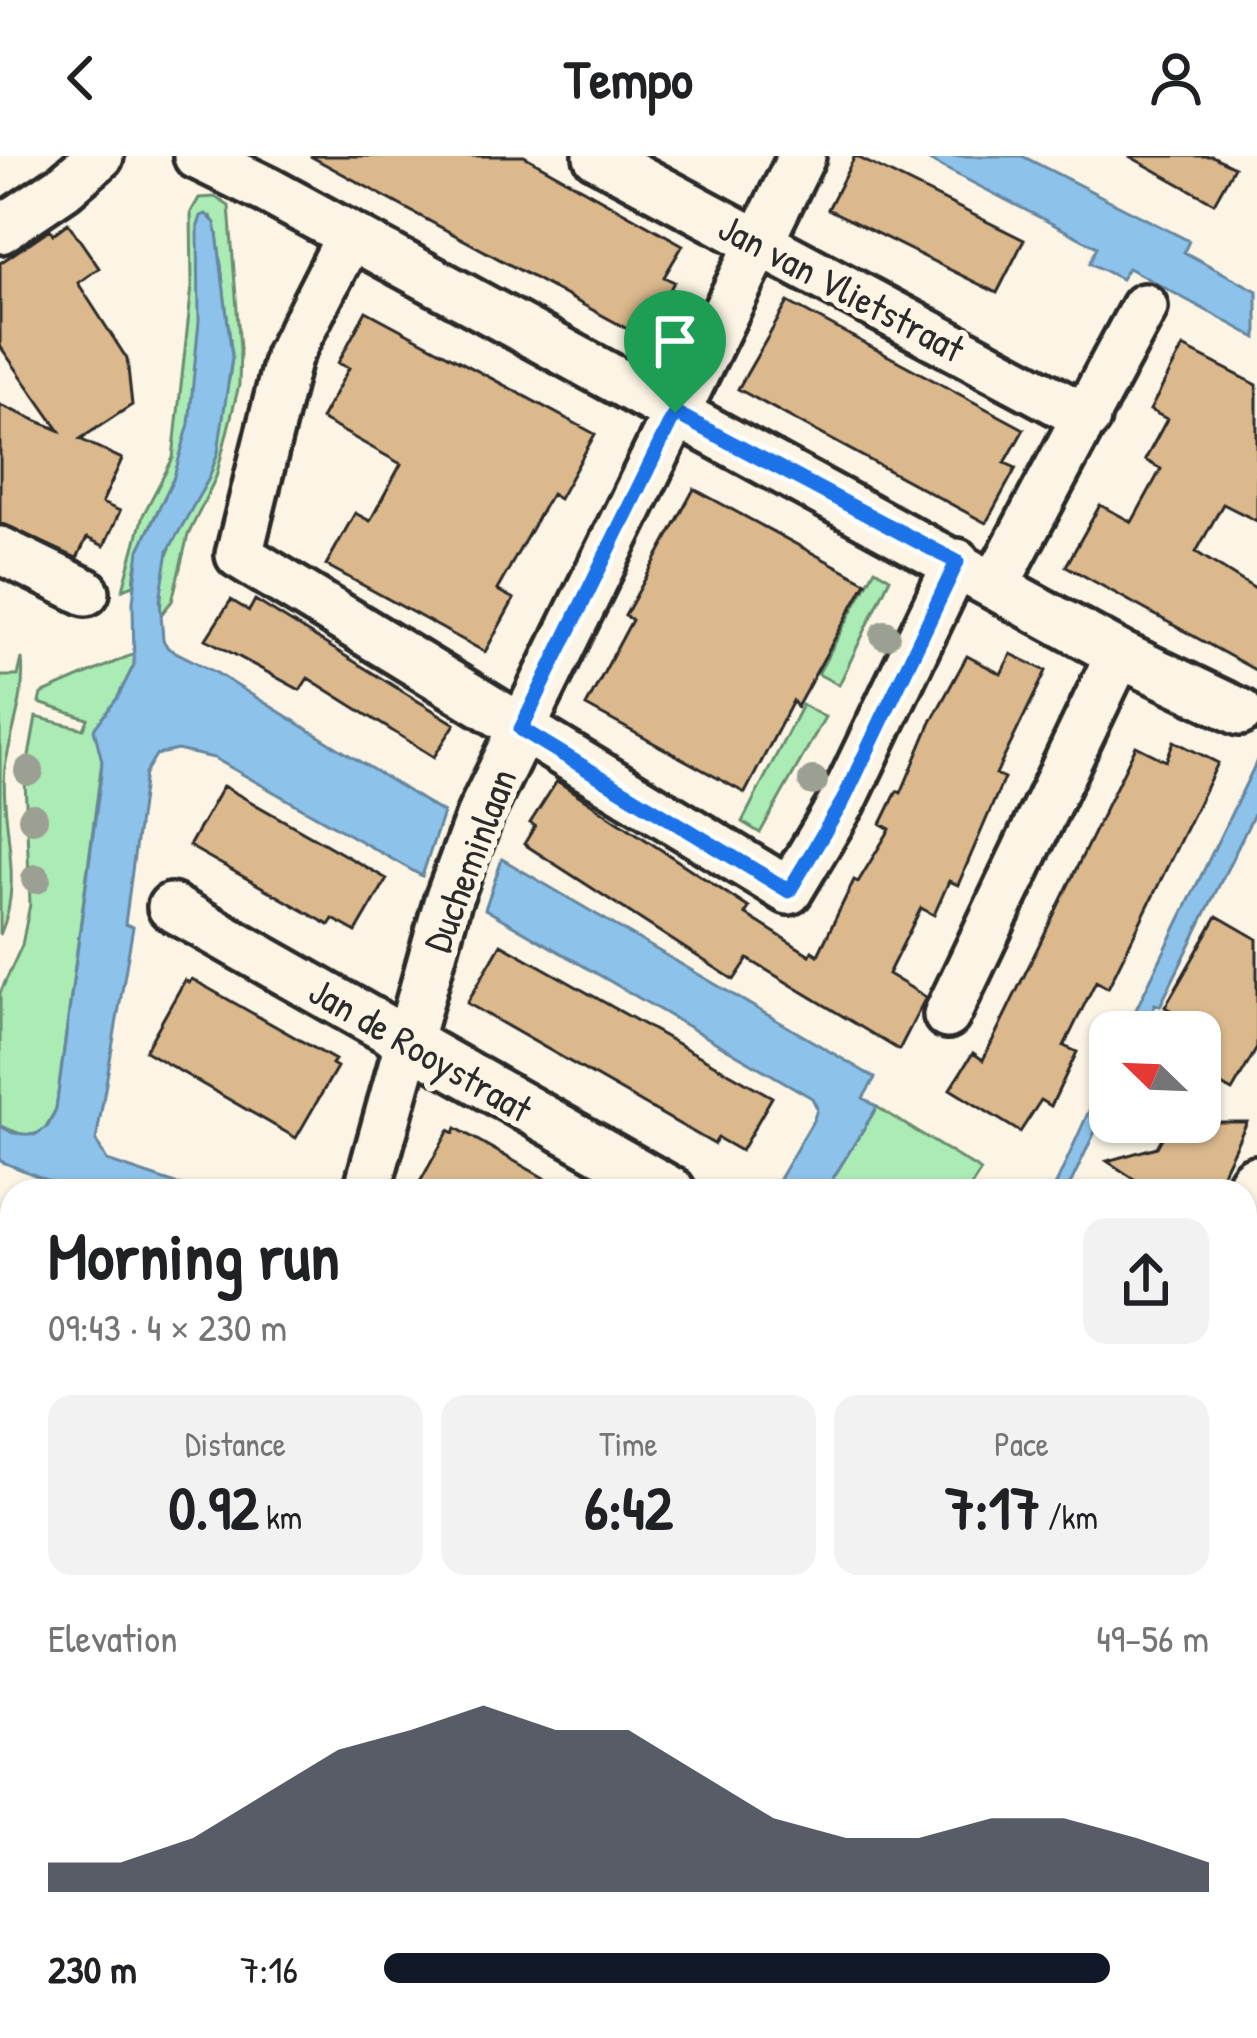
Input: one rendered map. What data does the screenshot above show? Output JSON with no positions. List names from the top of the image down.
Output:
{
  "streets": {
    "street": ["Jan van Vlietstraat", "Ducheminlaan", "Jan de Rooystraat"]
  },
  "crossings": [
    ["Jan van Vlietstraat", "Ducheminlaan"],
    ["Ducheminlaan", "Jan de Rooystraat"]
  ],
  "north": "top left",
  "page": {
    "header": "Tempo",
    "heading": ["Morning run", "09:43 · 4 × 230 m"],
    "stats": [
      ["Distance", "0.92 km"],
      ["Time", "6:42"],
      ["Pace", "7:17 /km"]
    ],
    "chart": ["Elevation", "49–56 m"],
    "list": [
      {
        "name": "230 m",
        "note": "7:16"
      }
    ]
  }
}
